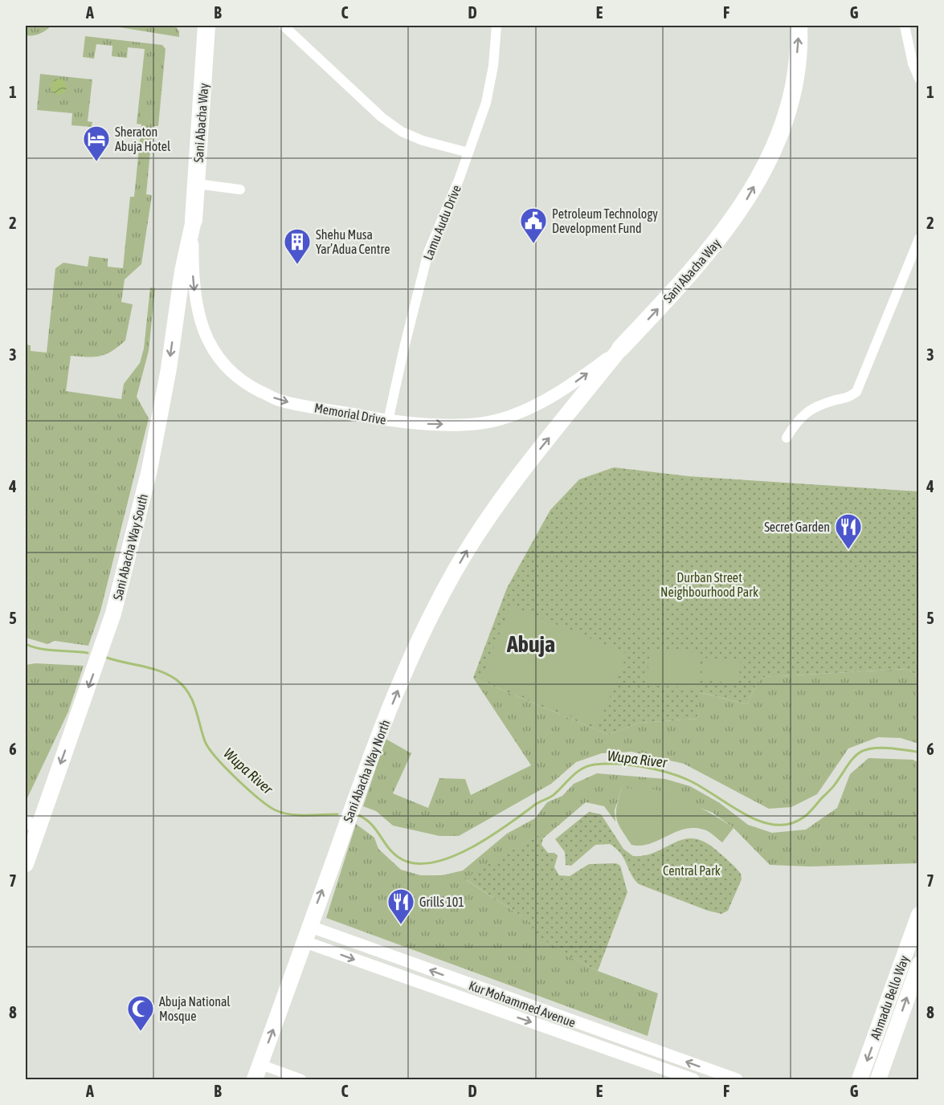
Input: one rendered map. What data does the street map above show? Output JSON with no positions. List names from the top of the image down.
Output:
{
  "streets": {
    "highway": ["Sani Abacha Way"],
    "main road": ["Sani Abacha Way South", "Sani Abacha Way North", "Ahmadu Bello Way"],
    "street": ["Lamu Audu Drive", "Memorial Drive", "Kur Mohammed Avenue"]
  },
  "crossings": [
    ["Sani Abacha Way", "Memorial Drive"],
    ["Sani Abacha Way", "Sani Abacha Way South"],
    ["Sani Abacha Way", "Sani Abacha Way North"],
    ["Lamu Audu Drive", "Memorial Drive"],
    ["Memorial Drive", "Sani Abacha Way South"],
    ["Sani Abacha Way North", "Kur Mohammed Avenue"]
  ],
  "one_way": ["Sani Abacha Way", "Sani Abacha Way South", "Sani Abacha Way North"],
  "districts": ["Abuja"],
  "water": ["Wupa River"],
  "parks": ["Durban Street Neighbourhood Park", "Central Park"],
  "places": {
    "hotel": ["Sheraton Abuja Hotel"],
    "public building": ["Petroleum Technology Development Fund"],
    "building": ["Shehu Musa Yar’Adua Centre"],
    "restaurant": ["Secret Garden", "Grills 101"],
    "mosque": ["Abuja National Mosque"]
  },
  "grid": {
    "columns": [
      "A",
      "B",
      "C",
      "D",
      "E",
      "F",
      "G"
    ],
    "rows": [
      "1",
      "2",
      "3",
      "4",
      "5",
      "6",
      "7",
      "8"
    ]
  }
}
